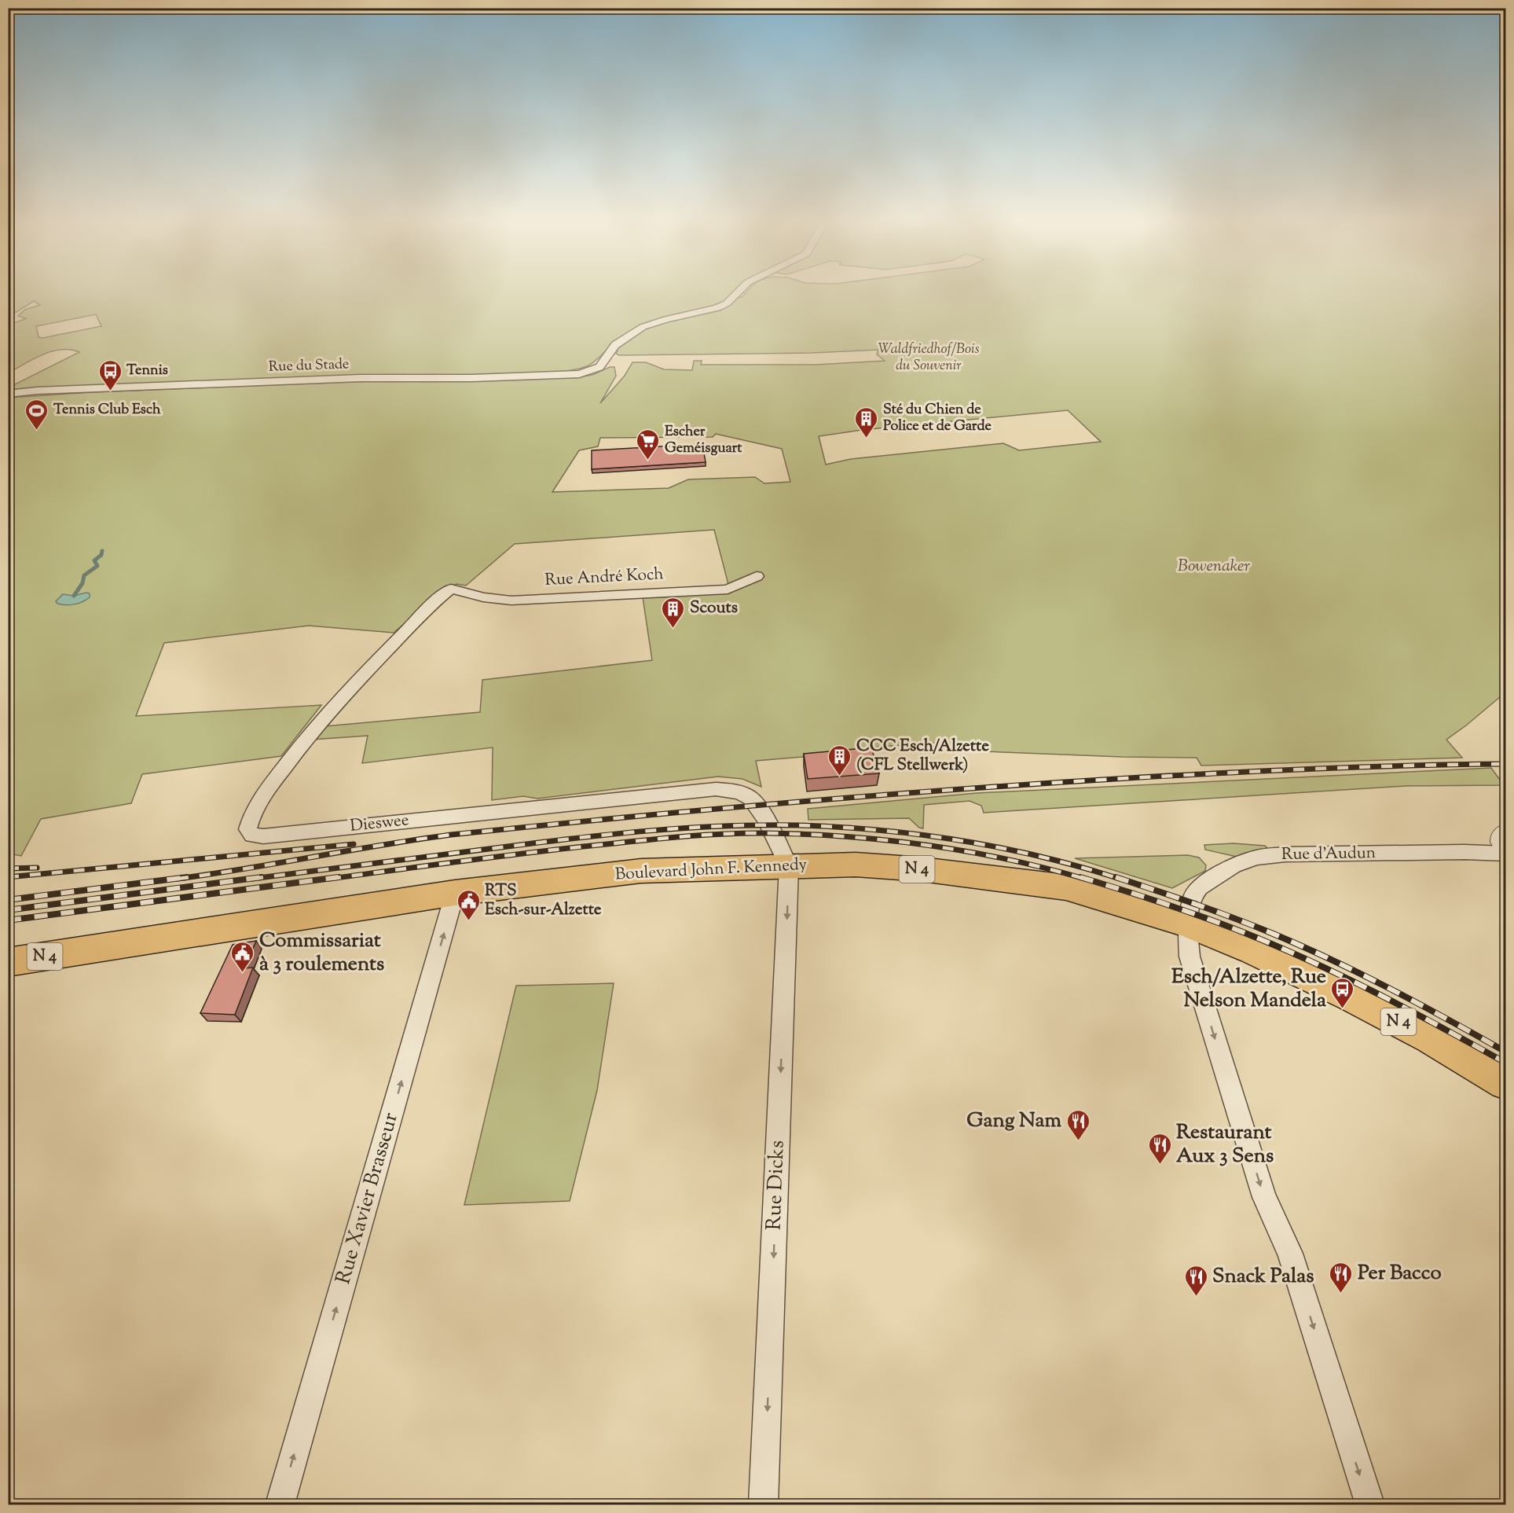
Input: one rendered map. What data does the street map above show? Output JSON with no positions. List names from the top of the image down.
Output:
{
  "streets": {
    "main road": ["N 4", "Boulevard John F. Kennedy"],
    "street": [
      "Rue du Stade",
      "Rue André Koch",
      "Dieswee",
      "Rue d'Audun",
      "Rue Dicks",
      "Rue Xavier Brasseur"
    ]
  },
  "crossings": [
    ["Rue André Koch", "Dieswee"],
    ["Dieswee", "Boulevard John F. Kennedy"],
    ["Dieswee", "Rue Dicks"],
    ["Rue d'Audun", "N 4"],
    ["Rue d'Audun", "Boulevard John F. Kennedy"],
    ["N 4", "Boulevard John F. Kennedy"],
    ["Boulevard John F. Kennedy", "Rue Dicks"],
    ["Boulevard John F. Kennedy", "Rue Xavier Brasseur"]
  ],
  "one_way": ["Rue d'Audun", "Rue Dicks", "Rue Xavier Brasseur"],
  "parks": ["Waldfriedhof/Bois du Souvenir", "Bowenaker"],
  "places": {
    "bus stop": ["Tennis", "Esch/Alzette, Rue Nelson Mandela"],
    "sports": ["Tennis Club Esch"],
    "building": ["Sté du Chien de Police et de Garde", "Scouts", "CCC Esch/Alzette (CFL Stellwerk)"],
    "supermarket": ["Escher Geméisguart"],
    "public building": ["RTS Esch-sur-Alzette", "Commissariat à 3 roulements"],
    "restaurant": [
      "Gang Nam",
      "Restaurant Aux 3 Sens",
      "Per Bacco",
      "Snack Palas"
    ]
  }
}
